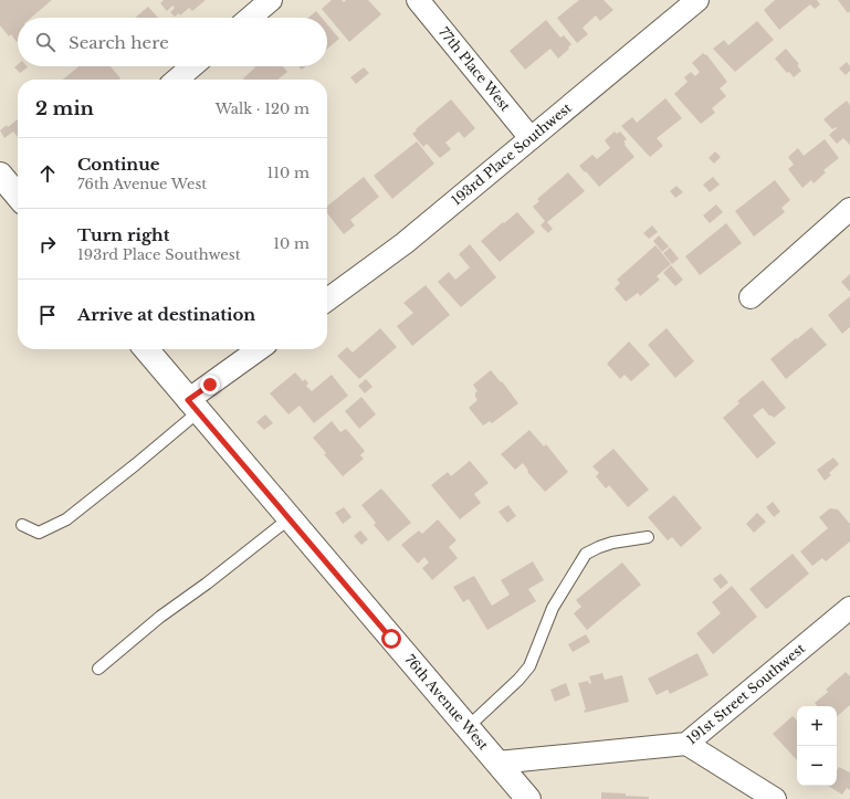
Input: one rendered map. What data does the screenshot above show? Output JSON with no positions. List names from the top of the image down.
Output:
{
  "streets": {
    "street": [
      "77th Place West",
      "193rd Place Southwest",
      "191st Street Southwest",
      "76th Avenue West"
    ]
  },
  "crossings": [
    ["77th Place West", "193rd Place Southwest"],
    ["191st Street Southwest", "76th Avenue West"]
  ],
  "page": {
    "search": "Search here",
    "heading": ["2 min", "Walk · 120 m"],
    "list": [
      ["Continue", "76th Avenue West", "110 m"],
      ["Turn right", "193rd Place Southwest", "10 m"],
      "Arrive at destination"
    ],
    "map_buttons": ["+", "−"]
  }
}
